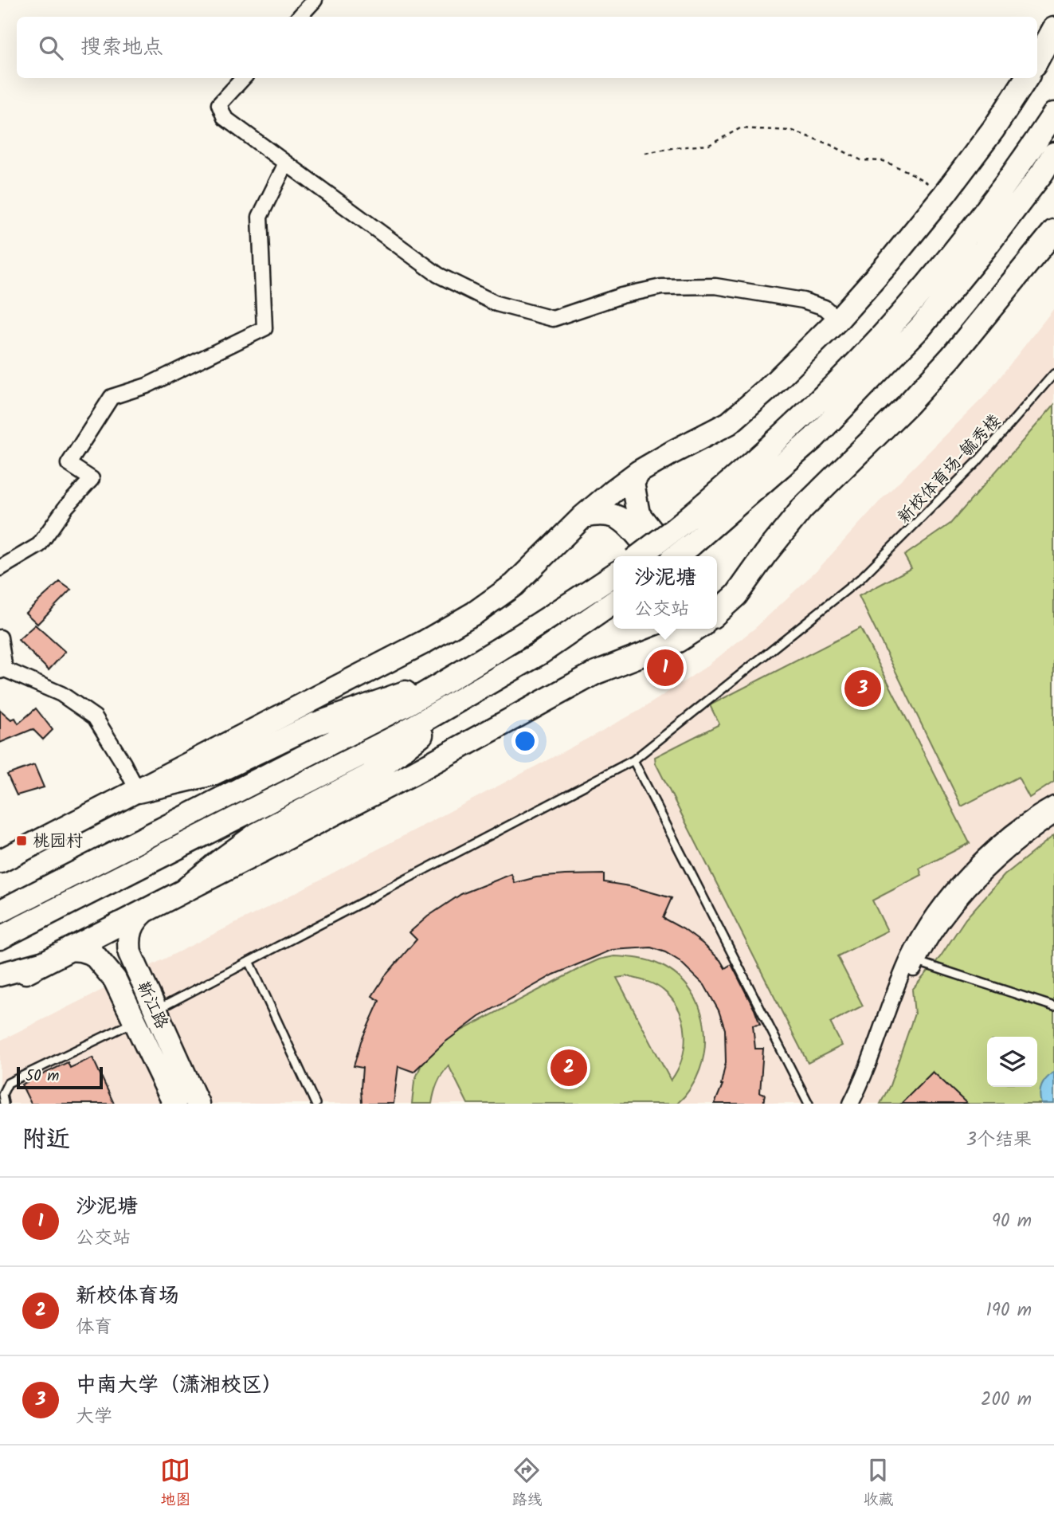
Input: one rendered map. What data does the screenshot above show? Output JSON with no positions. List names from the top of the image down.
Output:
{
  "streets": {
    "main road": ["靳江路"],
    "lane": ["新校体育场-毓秀楼"]
  },
  "crossings": [
    ["新校体育场-毓秀楼", "靳江路"]
  ],
  "places": {
    "transit": ["桃园村"]
  },
  "scale_bar": "50 m",
  "page": {
    "search": "搜索地点",
    "popup": ["沙泥塘", "公交站"],
    "pins": ["1", "3", "2"],
    "scale": "50 m",
    "heading": ["附近", "3个结果"],
    "list": [
      {
        "mark": "1",
        "name": "沙泥塘",
        "note": "公交站",
        "value": "90 m"
      },
      {
        "mark": "2",
        "name": "新校体育场",
        "note": "体育",
        "value": "190 m"
      },
      {
        "mark": "3",
        "name": "中南大学（潇湘校区）",
        "note": "大学",
        "value": "200 m"
      }
    ],
    "nav": ["地图", "路线", "收藏"]
  }
}
